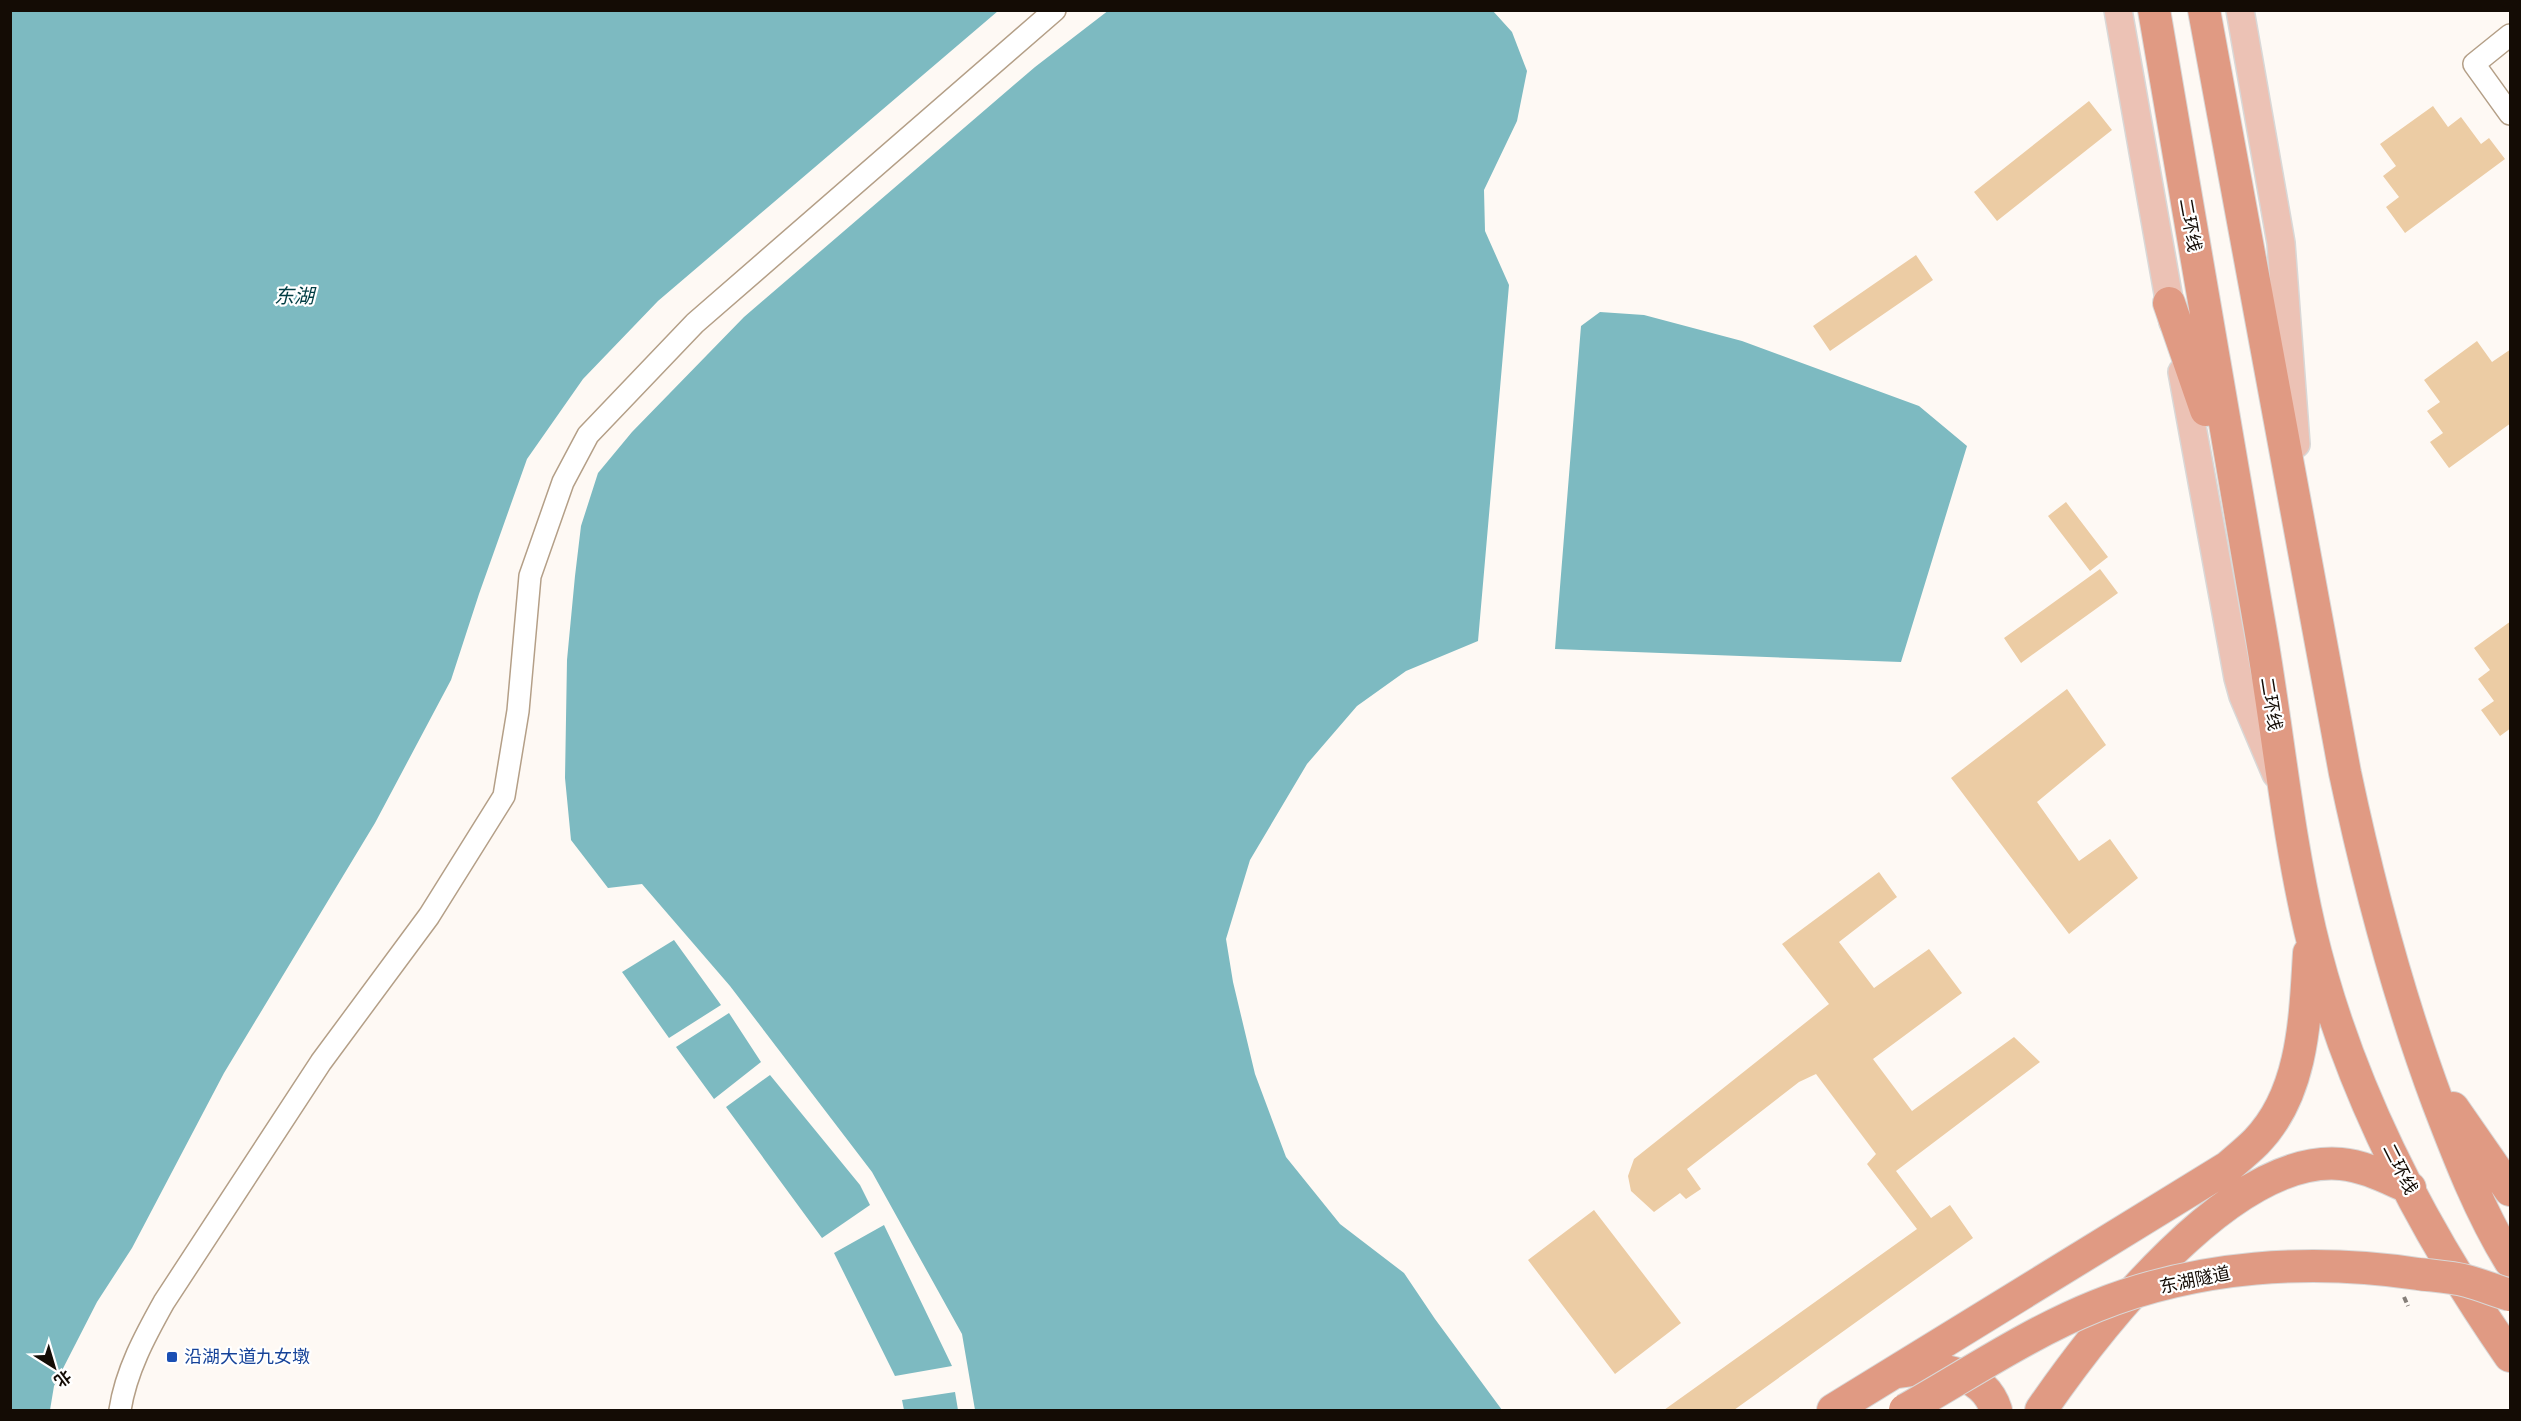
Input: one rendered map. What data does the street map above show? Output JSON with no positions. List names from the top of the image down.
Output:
{
  "streets": {
    "highway": ["二环线", "东湖隧道"]
  },
  "water": ["东湖"],
  "places": {
    "transit": ["沿湖大道九女墩"]
  },
  "north": "bottom right"
}
